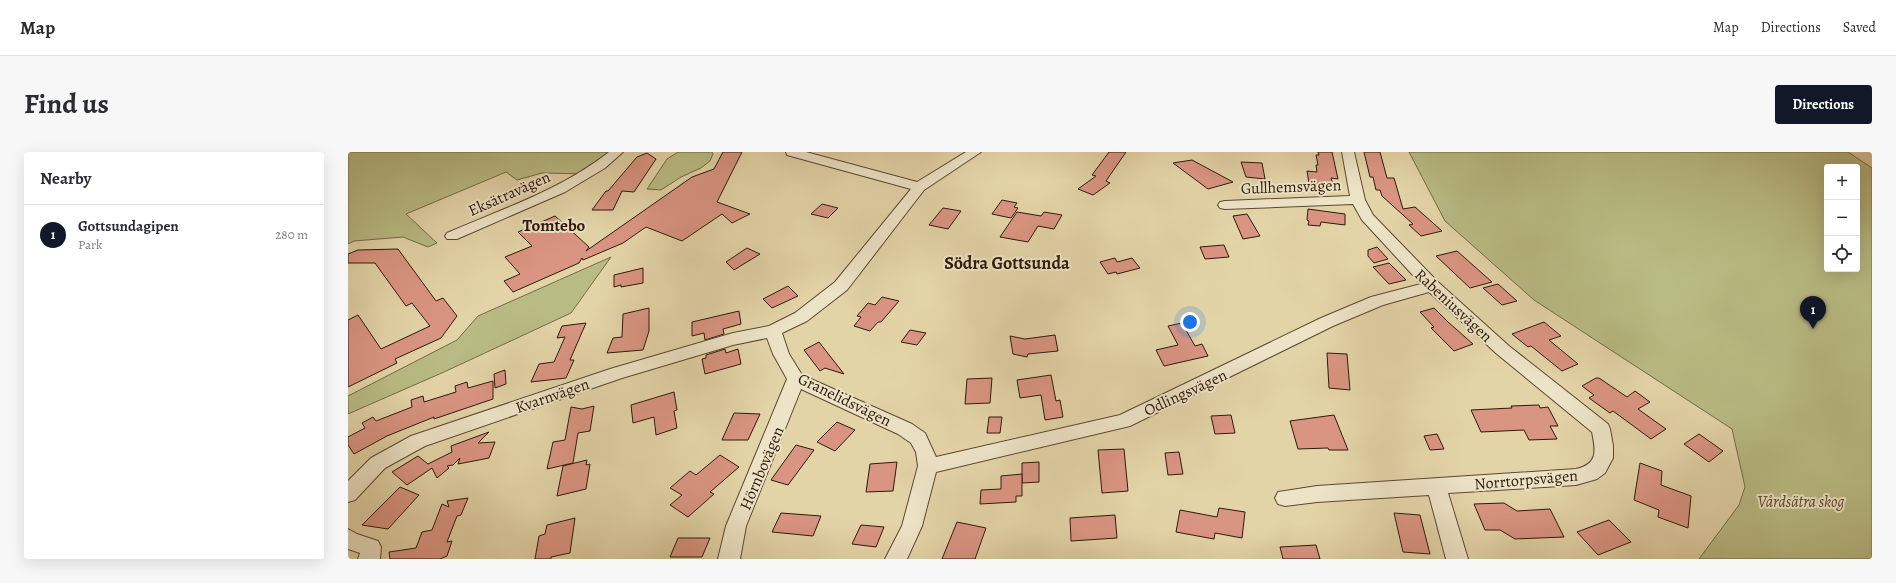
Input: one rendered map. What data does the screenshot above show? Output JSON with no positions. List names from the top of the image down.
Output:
{
  "streets": {
    "street": [
      "Gullhemsvägen",
      "Eksätravägen",
      "Rabeniusvägen",
      "Odlingsvägen",
      "Kvarnvägen",
      "Granelidsvägen",
      "Hörnbovägen",
      "Norrtorpsvägen"
    ]
  },
  "crossings": [
    ["Gullhemsvägen", "Rabeniusvägen"],
    ["Rabeniusvägen", "Odlingsvägen"],
    ["Rabeniusvägen", "Norrtorpsvägen"],
    ["Odlingsvägen", "Granelidsvägen"],
    ["Kvarnvägen", "Granelidsvägen"],
    ["Granelidsvägen", "Hörnbovägen"]
  ],
  "districts": ["Tomtebo", "Södra Gottsunda"],
  "parks": ["Vårdsätra skog"],
  "page": {
    "header": "Map",
    "nav": ["Map", "Directions", "Saved"],
    "title": "Find us",
    "buttons": "Directions",
    "heading": "Nearby",
    "map_buttons": ["+", "−"],
    "list": [
      {
        "mark": "1",
        "name": "Gottsundagipen",
        "note": "Park",
        "value": "280 m"
      }
    ],
    "pins": "1"
  }
}
